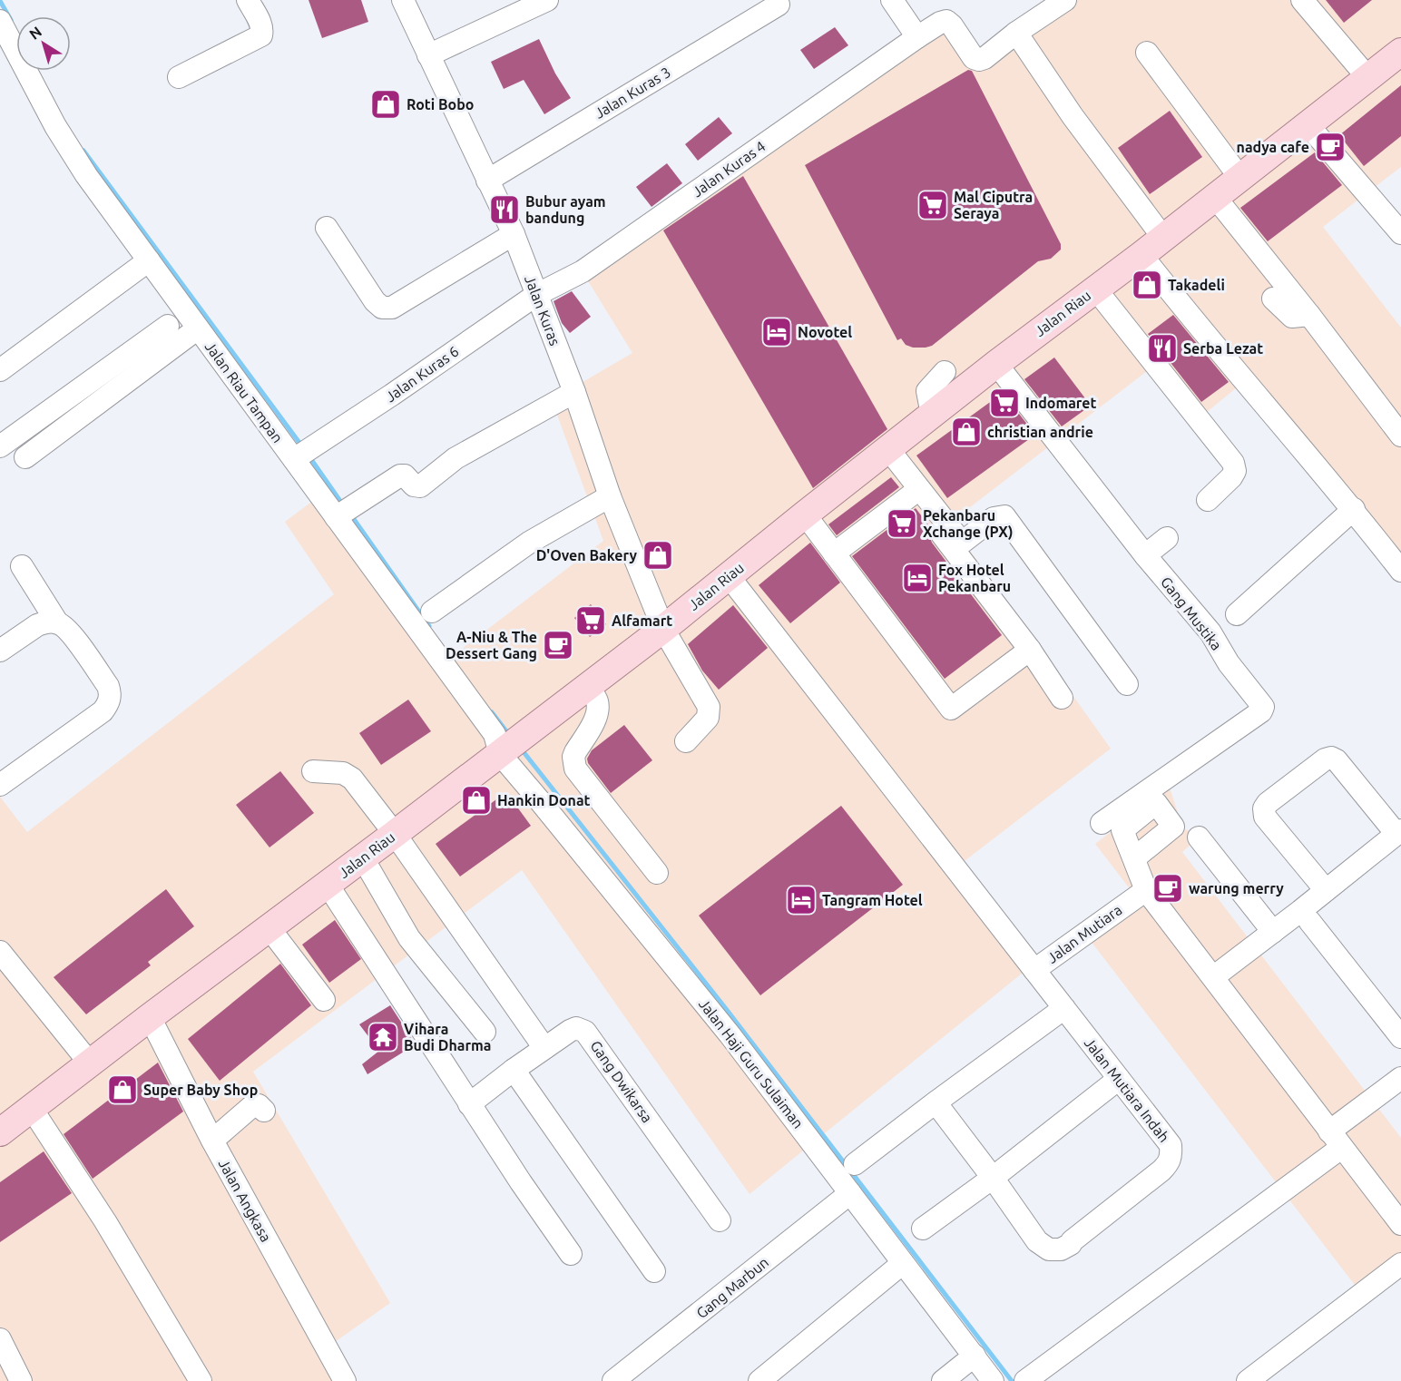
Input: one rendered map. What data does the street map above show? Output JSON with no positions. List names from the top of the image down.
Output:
{
  "streets": {
    "main road": ["Jalan Riau"],
    "street": [
      "Jalan Kuras 3",
      "Jalan Kuras 4",
      "Jalan Kuras",
      "Jalan Kuras 6",
      "Jalan Riau Tampan",
      "Gang Mustika",
      "Jalan Mutiara",
      "Jalan Haji Guru Sulaiman",
      "Gang Dwikarsa",
      "Jalan Mutiara Indah",
      "Jalan Angkasa",
      "Gang Marbun"
    ]
  },
  "crossings": [
    ["Jalan Kuras 3", "Jalan Kuras"],
    ["Jalan Kuras 4", "Jalan Kuras"],
    ["Jalan Kuras 4", "Jalan Kuras 6"],
    ["Jalan Kuras", "Jalan Riau"],
    ["Jalan Kuras", "Jalan Kuras 6"],
    ["Jalan Riau", "Jalan Riau Tampan"],
    ["Jalan Riau", "Gang Mustika"],
    ["Jalan Riau", "Jalan Mutiara"],
    ["Jalan Riau", "Jalan Haji Guru Sulaiman"],
    ["Jalan Riau", "Jalan Angkasa"],
    ["Jalan Kuras 6", "Jalan Riau Tampan"],
    ["Jalan Riau Tampan", "Jalan Haji Guru Sulaiman"],
    ["Jalan Mutiara", "Jalan Mutiara Indah"],
    ["Jalan Haji Guru Sulaiman", "Gang Marbun"]
  ],
  "places": {
    "shop": [
      "Roti Bobo",
      "Takadeli",
      "christian andrie",
      "D'Oven Bakery",
      "Hankin Donat",
      "Super Baby Shop"
    ],
    "cafe": ["nadya cafe", "A-Niu & The Dessert Gang", "warung merry"],
    "supermarket": [
      "Mal Ciputra Seraya",
      "Indomaret",
      "Pekanbaru Xchange (PX)",
      "Alfamart"
    ],
    "restaurant": ["Bubur ayam bandung", "Serba Lezat"],
    "hotel": ["Novotel", "Fox Hotel Pekanbaru", "Tangram Hotel"],
    "temple": ["Vihara Budi Dharma"]
  },
  "north": "top left"
}
